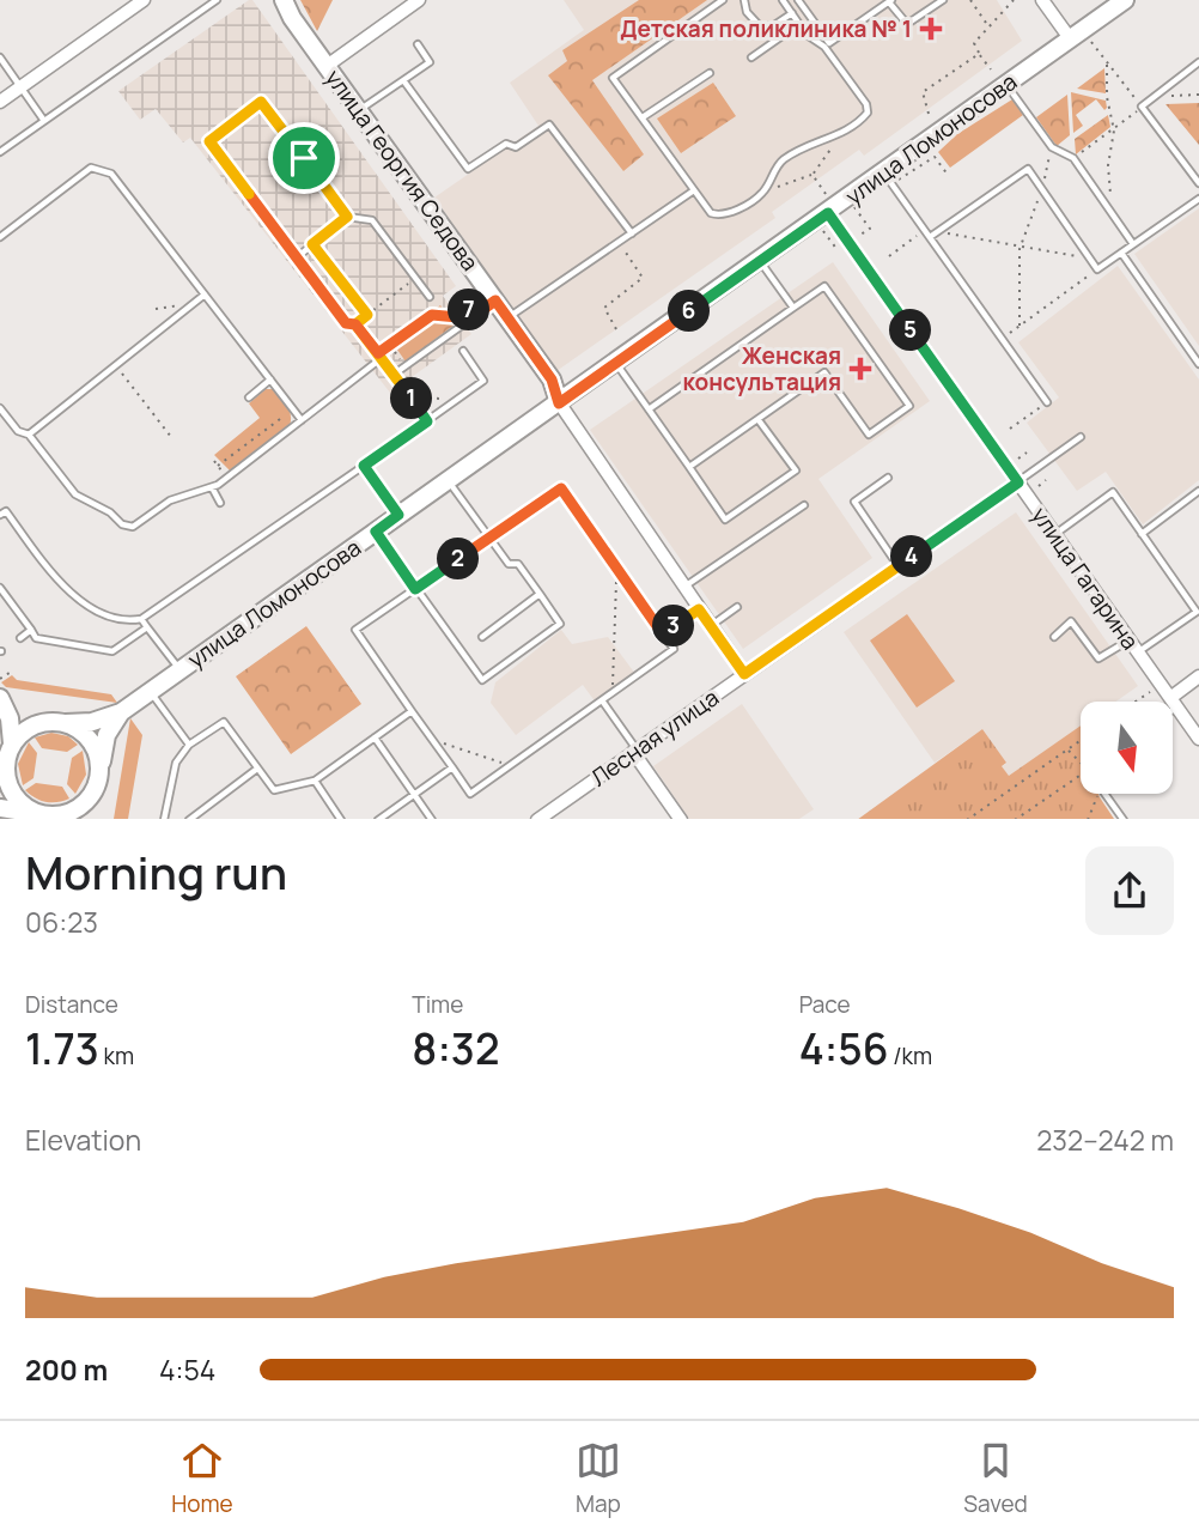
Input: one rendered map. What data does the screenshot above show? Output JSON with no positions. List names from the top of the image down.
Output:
{
  "streets": {
    "main road": ["улица Ломоносова", "улица Георгия Седова"],
    "street": ["улица Гагарина", "Лесная улица"]
  },
  "crossings": [
    ["улица Ломоносова", "улица Георгия Седова"],
    ["улица Ломоносова", "улица Гагарина"],
    ["улица Георгия Седова", "Лесная улица"],
    ["улица Гагарина", "Лесная улица"]
  ],
  "places": {
    "health": ["Детская поликлиника № 1", "Женская консультация"]
  },
  "north": "bottom",
  "page": {
    "pins": [
      "7",
      "6",
      "5",
      "1",
      "4",
      "2",
      "3"
    ],
    "heading": ["Morning run", "06:23"],
    "stats": [
      ["Distance", "1.73 km"],
      ["Time", "8:32"],
      ["Pace", "4:56 /km"]
    ],
    "chart": ["Elevation", "232–242 m"],
    "list": [
      {
        "name": "200 m",
        "note": "4:54"
      }
    ],
    "tabs": ["Home", "Map", "Saved"]
  }
}
